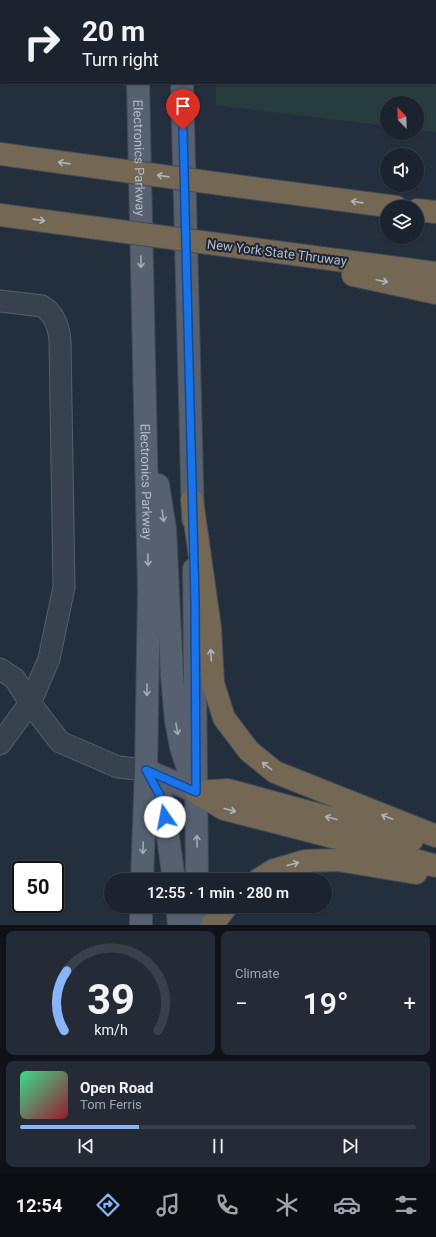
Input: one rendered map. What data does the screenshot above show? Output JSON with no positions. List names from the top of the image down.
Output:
{
  "streets": {
    "highway": ["New York State Thruway"],
    "main road": ["Electronics Parkway"]
  },
  "north": "top left",
  "page": {
    "turn": ["20 m", "Turn right"],
    "limit": "50",
    "trip": "12:55 · 1 min · 280 m",
    "tile": "Climate",
    "heat": ["−", "19°", "+"],
    "song": ["Open Road", "Tom Ferris"],
    "tabs": "12:54",
    "gauge": ["39", "km/h"]
  }
}
